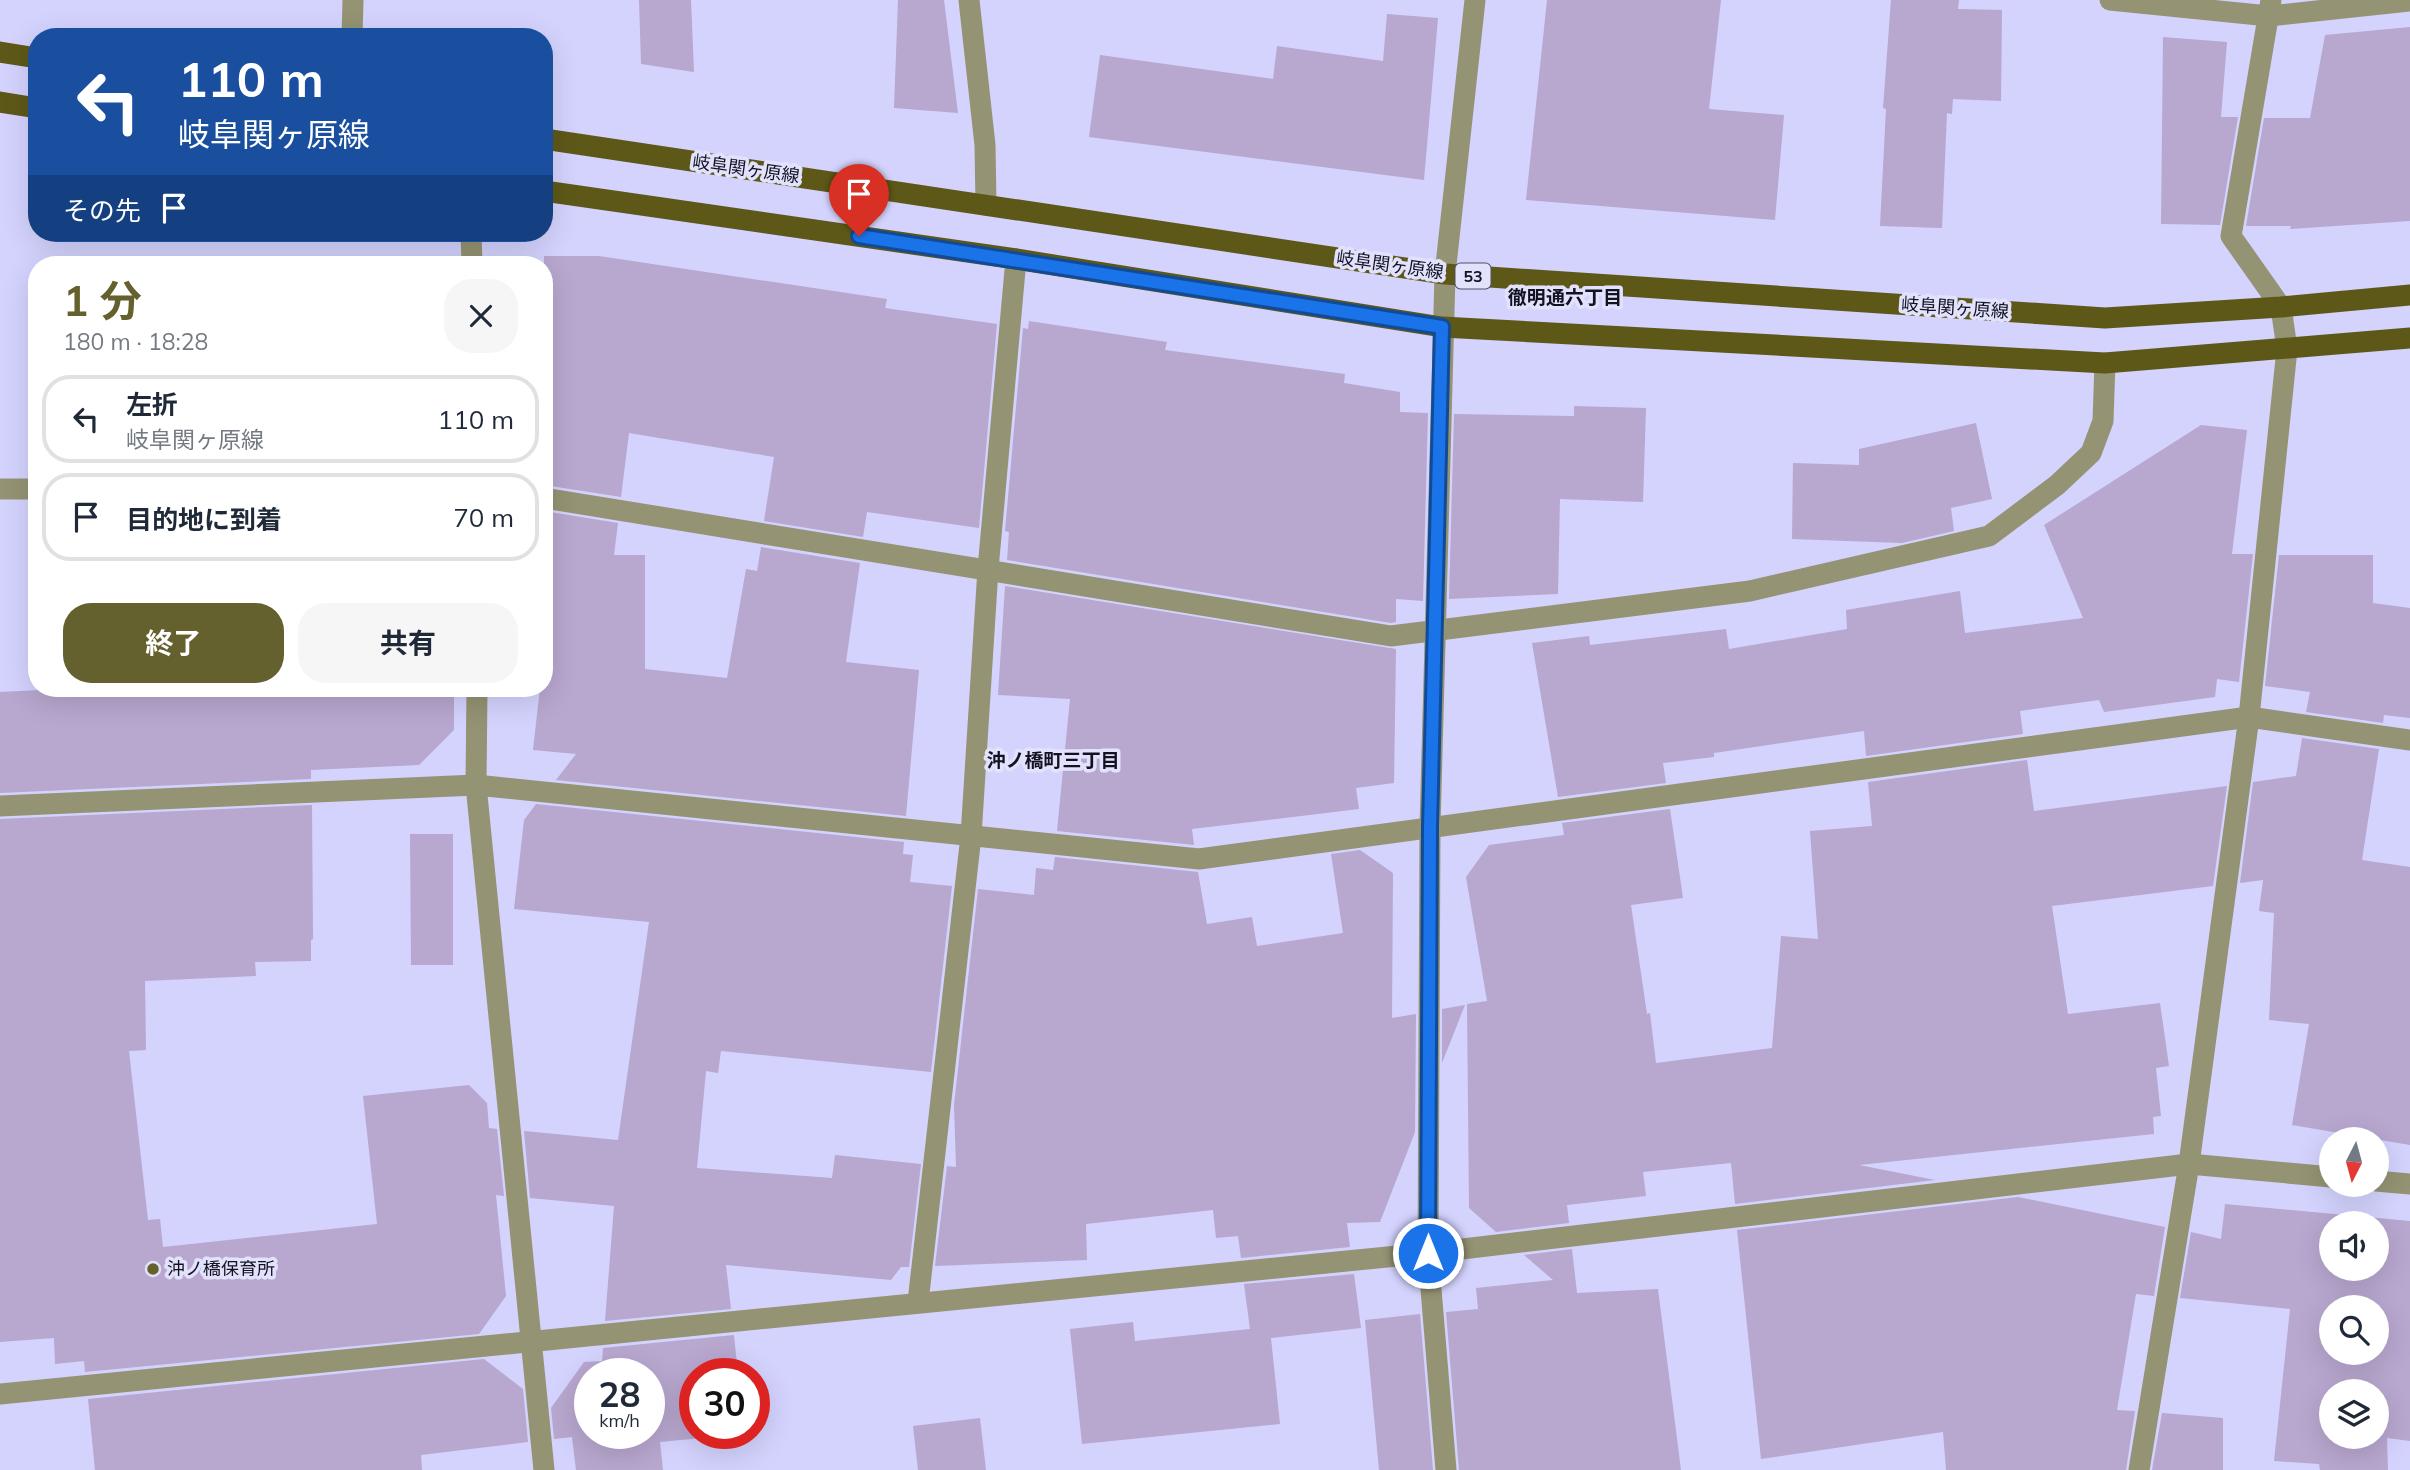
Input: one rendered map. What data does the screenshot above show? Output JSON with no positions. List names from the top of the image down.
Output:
{
  "streets": {
    "main road": ["岐阜関ヶ原線", "53"]
  },
  "districts": ["徹明通六丁目", "沖ノ橋町三丁目"],
  "places": ["沖ノ橋保育所"],
  "north": "bottom",
  "page": {
    "turn": ["110 m", "岐阜関ヶ原線"],
    "then": "その先",
    "heading": ["1 分", "180 m · 18:28"],
    "list": [
      {
        "name": "左折",
        "note": "岐阜関ヶ原線",
        "value": "110 m"
      },
      {
        "name": "目的地に到着",
        "value": "70 m"
      }
    ],
    "buttons": ["終了", "共有"],
    "speed": "28 km/h",
    "limit": "30"
  }
}
